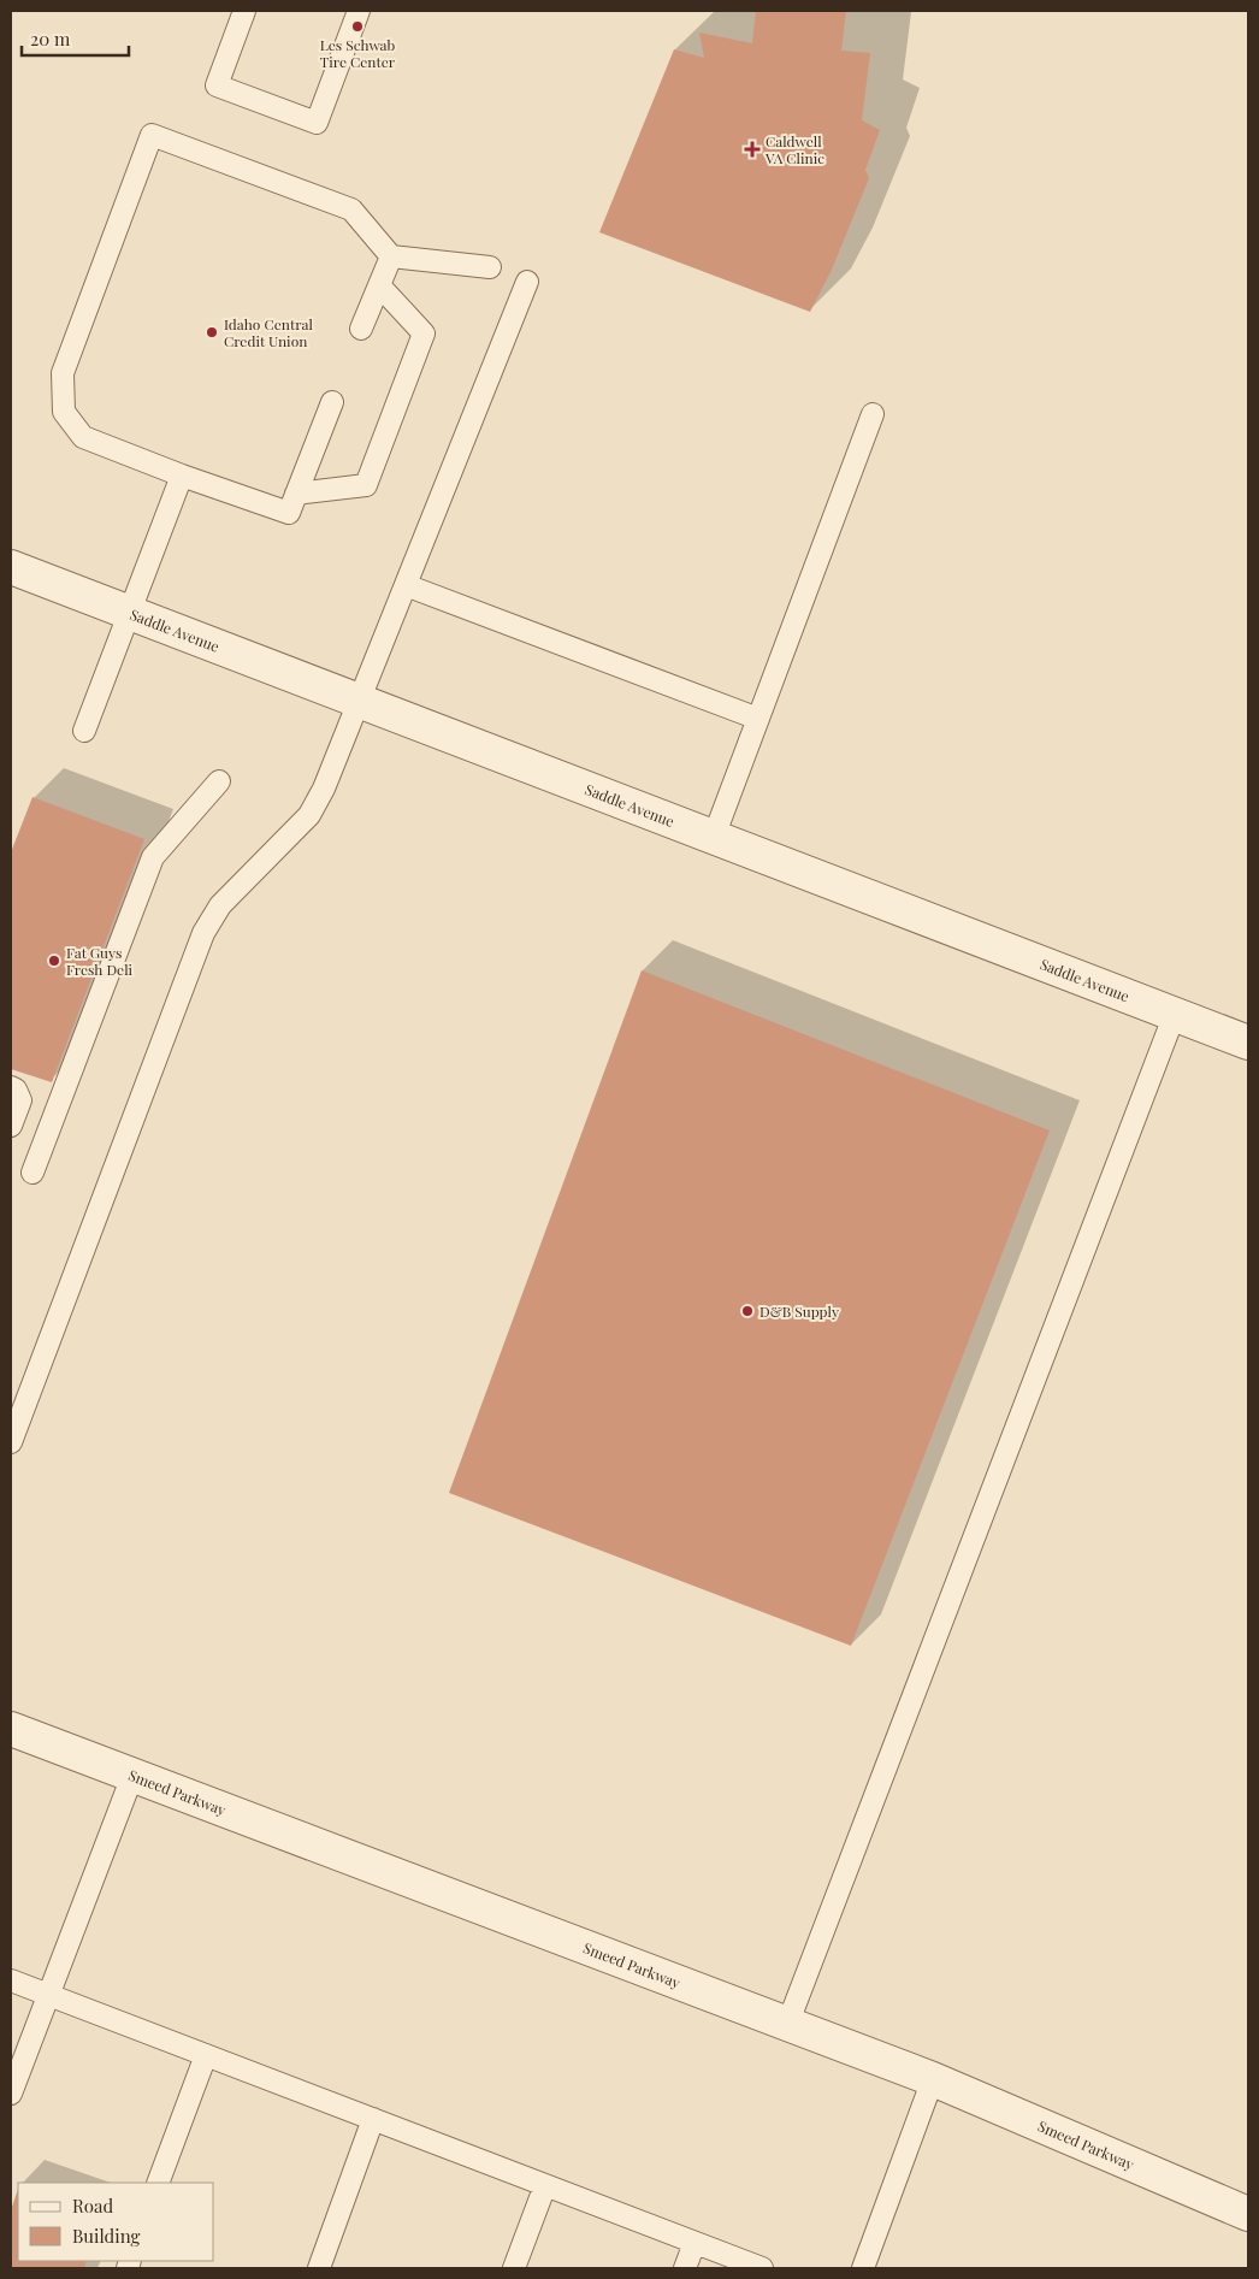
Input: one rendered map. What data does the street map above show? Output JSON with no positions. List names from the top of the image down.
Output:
{
  "streets": {
    "street": ["Saddle Avenue", "Smeed Parkway"]
  },
  "places": {
    "other": [
      "Les Schwab Tire Center",
      "Idaho Central Credit Union",
      "Fat Guys Fresh Deli",
      "D&B Supply"
    ],
    "health": ["Caldwell VA Clinic"]
  },
  "legend": ["Road", "Building"],
  "scale_bar": "20 m"
}
